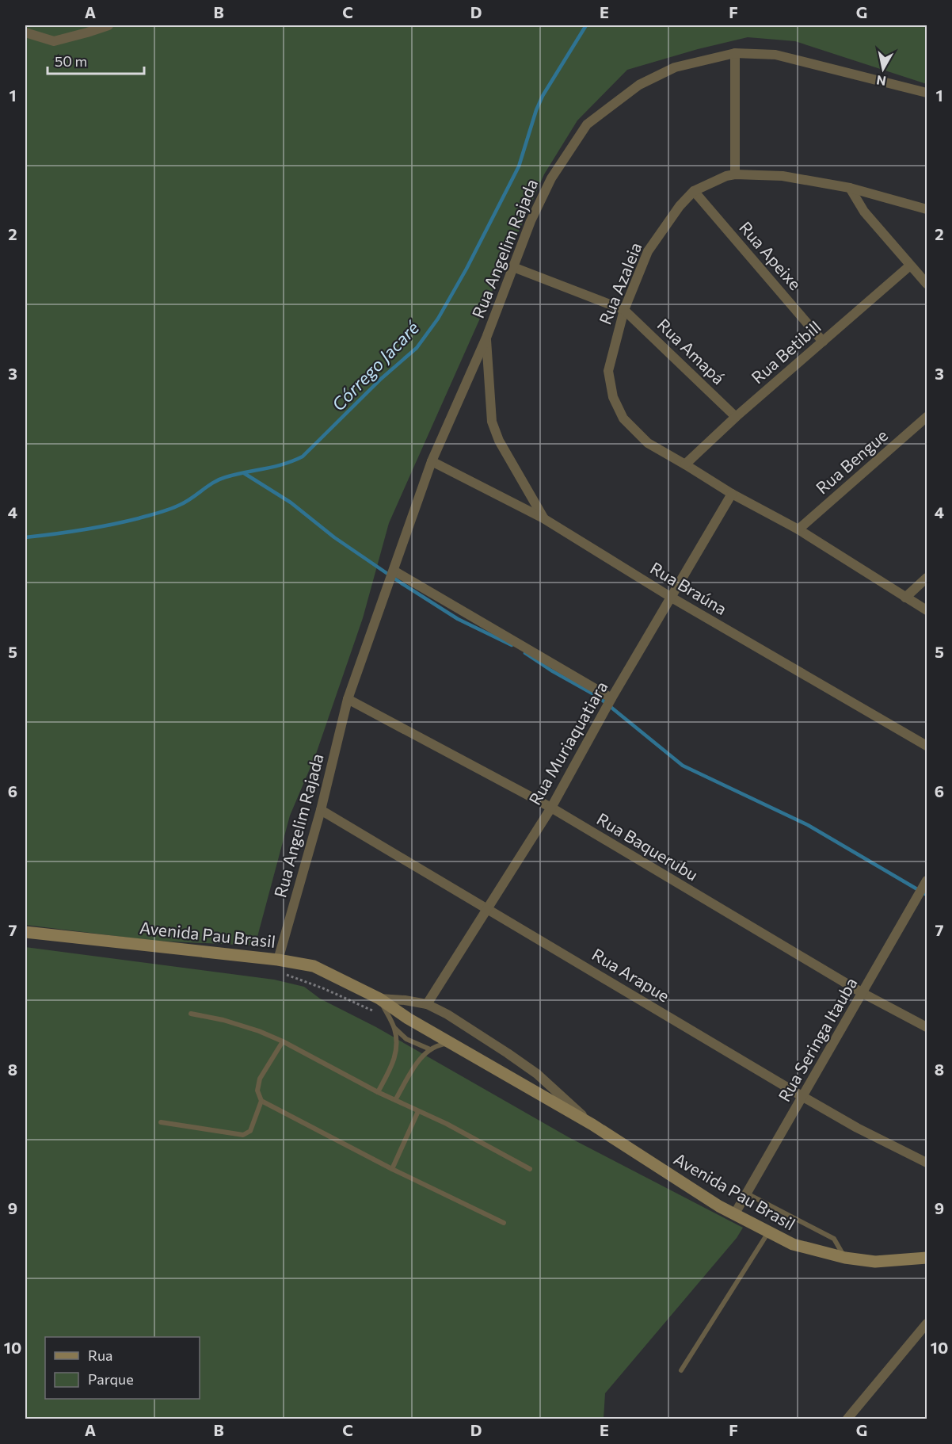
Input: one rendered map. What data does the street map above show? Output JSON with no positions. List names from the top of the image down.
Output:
{
  "streets": {
    "main road": ["Avenida Pau Brasil"],
    "street": [
      "Rua Angelim Rajada",
      "Rua Apeixe",
      "Rua Azaleia",
      "Rua Amapá",
      "Rua Betibill",
      "Rua Bengue",
      "Rua Braúna",
      "Rua Muriaquatiara",
      "Rua Baquerubu",
      "Rua Arapue",
      "Rua Seringa Itauba"
    ]
  },
  "crossings": [
    ["Rua Angelim Rajada", "Rua Braúna"],
    ["Rua Angelim Rajada", "Rua Baquerubu"],
    ["Rua Angelim Rajada", "Avenida Pau Brasil"],
    ["Rua Angelim Rajada", "Rua Arapue"],
    ["Rua Apeixe", "Rua Azaleia"],
    ["Rua Apeixe", "Rua Betibill"],
    ["Rua Azaleia", "Rua Amapá"],
    ["Rua Azaleia", "Rua Betibill"],
    ["Rua Azaleia", "Rua Bengue"],
    ["Rua Azaleia", "Rua Muriaquatiara"],
    ["Rua Amapá", "Rua Betibill"],
    ["Rua Braúna", "Rua Muriaquatiara"],
    ["Rua Muriaquatiara", "Rua Baquerubu"],
    ["Rua Muriaquatiara", "Avenida Pau Brasil"],
    ["Rua Muriaquatiara", "Rua Arapue"],
    ["Rua Baquerubu", "Rua Seringa Itauba"],
    ["Avenida Pau Brasil", "Rua Seringa Itauba"],
    ["Rua Arapue", "Rua Seringa Itauba"]
  ],
  "water": ["Córrego Jacaré"],
  "legend": ["Rua", "Parque"],
  "scale_bar": "50 m",
  "north": "bottom",
  "grid": {
    "columns": [
      "A",
      "B",
      "C",
      "D",
      "E",
      "F",
      "G"
    ],
    "rows": [
      "1",
      "2",
      "3",
      "4",
      "5",
      "6",
      "7",
      "8",
      "9",
      "10"
    ]
  }
}
